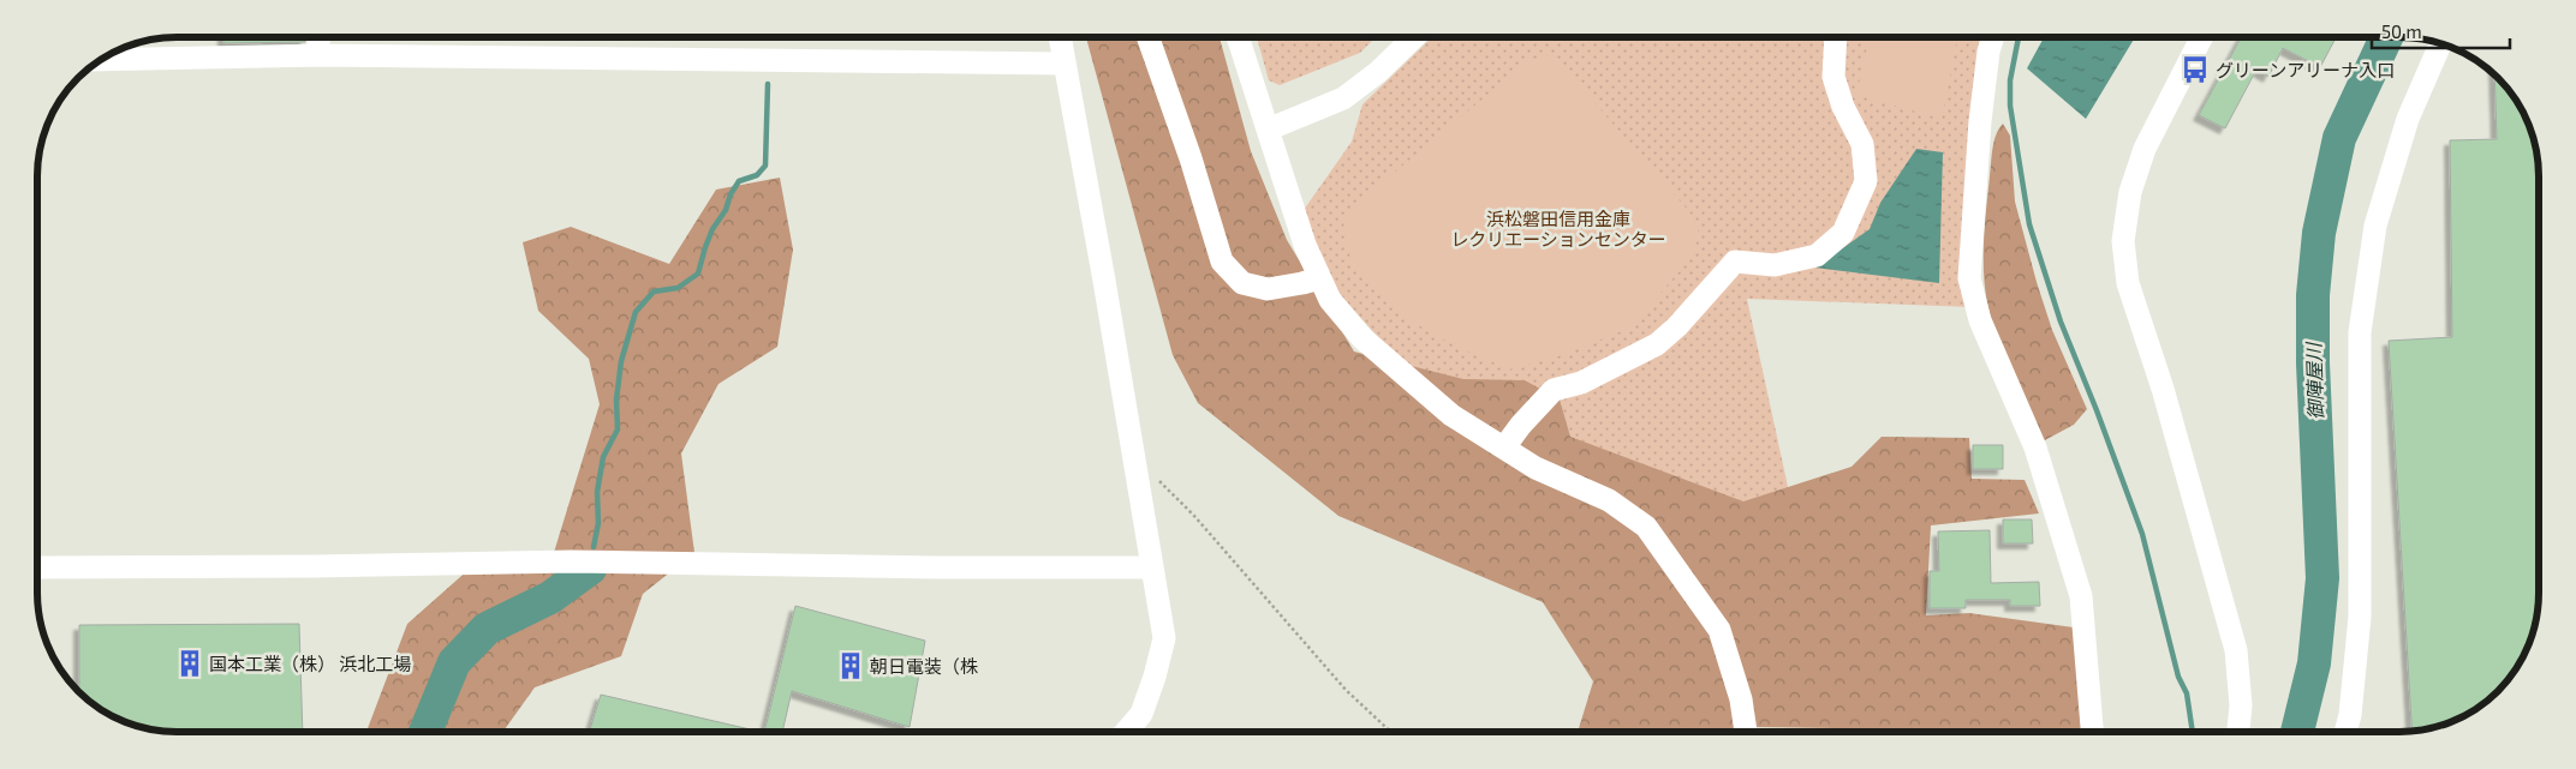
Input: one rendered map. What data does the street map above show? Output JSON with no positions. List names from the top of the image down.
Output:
{
  "water": ["御陣屋川"],
  "parks": ["浜松磐田信用金庫 レクリエーションセンター"],
  "places": {
    "bus stop": ["グリーンアリーナ入口"],
    "building": ["国本工業（株） 浜北工場", "朝日電装（株"]
  },
  "scale_bar": "50 m"
}
